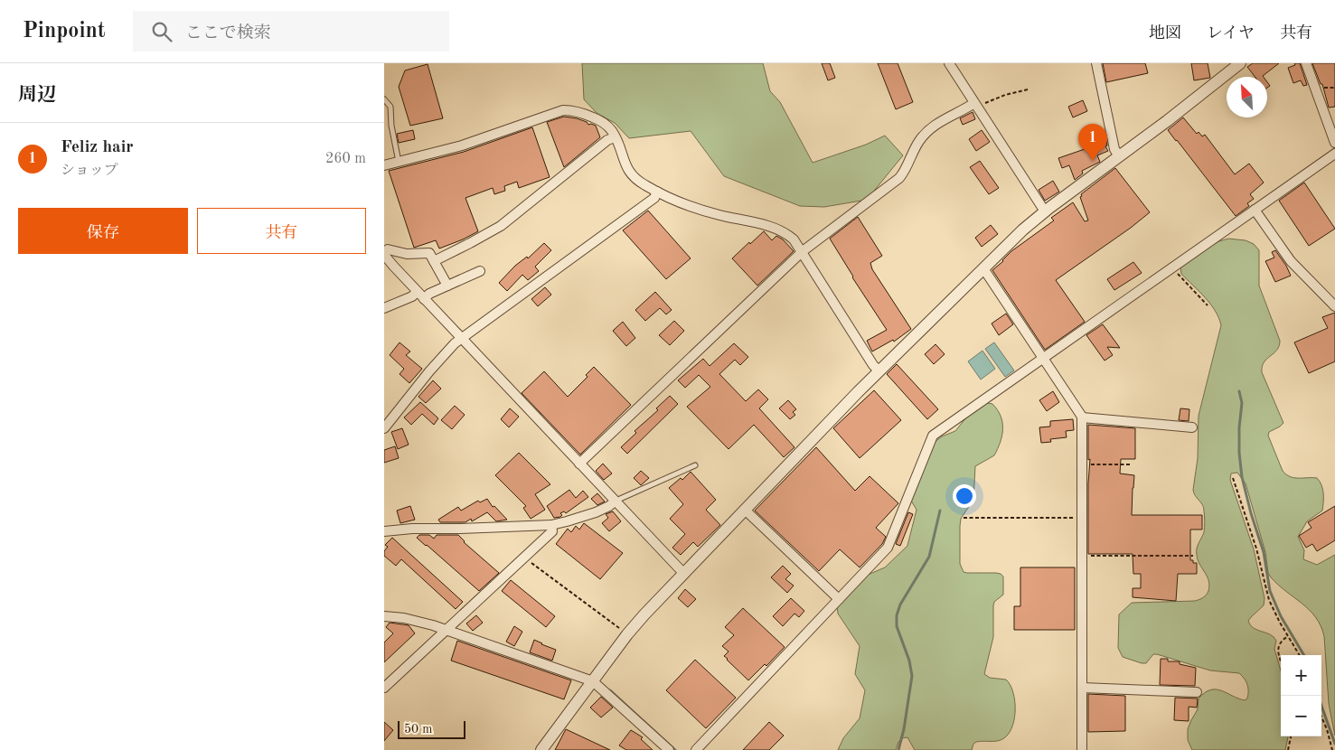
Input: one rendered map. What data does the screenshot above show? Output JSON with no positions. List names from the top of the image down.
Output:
{
  "scale_bar": "50 m",
  "north": "top left",
  "page": {
    "header": "Pinpoint",
    "search": "ここで検索",
    "nav": ["地図", "レイヤ", "共有"],
    "heading": "周辺",
    "list": [
      {
        "mark": "1",
        "name": "Feliz hair",
        "note": "ショップ",
        "value": "260 m"
      }
    ],
    "pins": "1",
    "buttons": ["保存", "共有"],
    "map_buttons": ["+", "−"],
    "scale": "50 m"
  }
}
